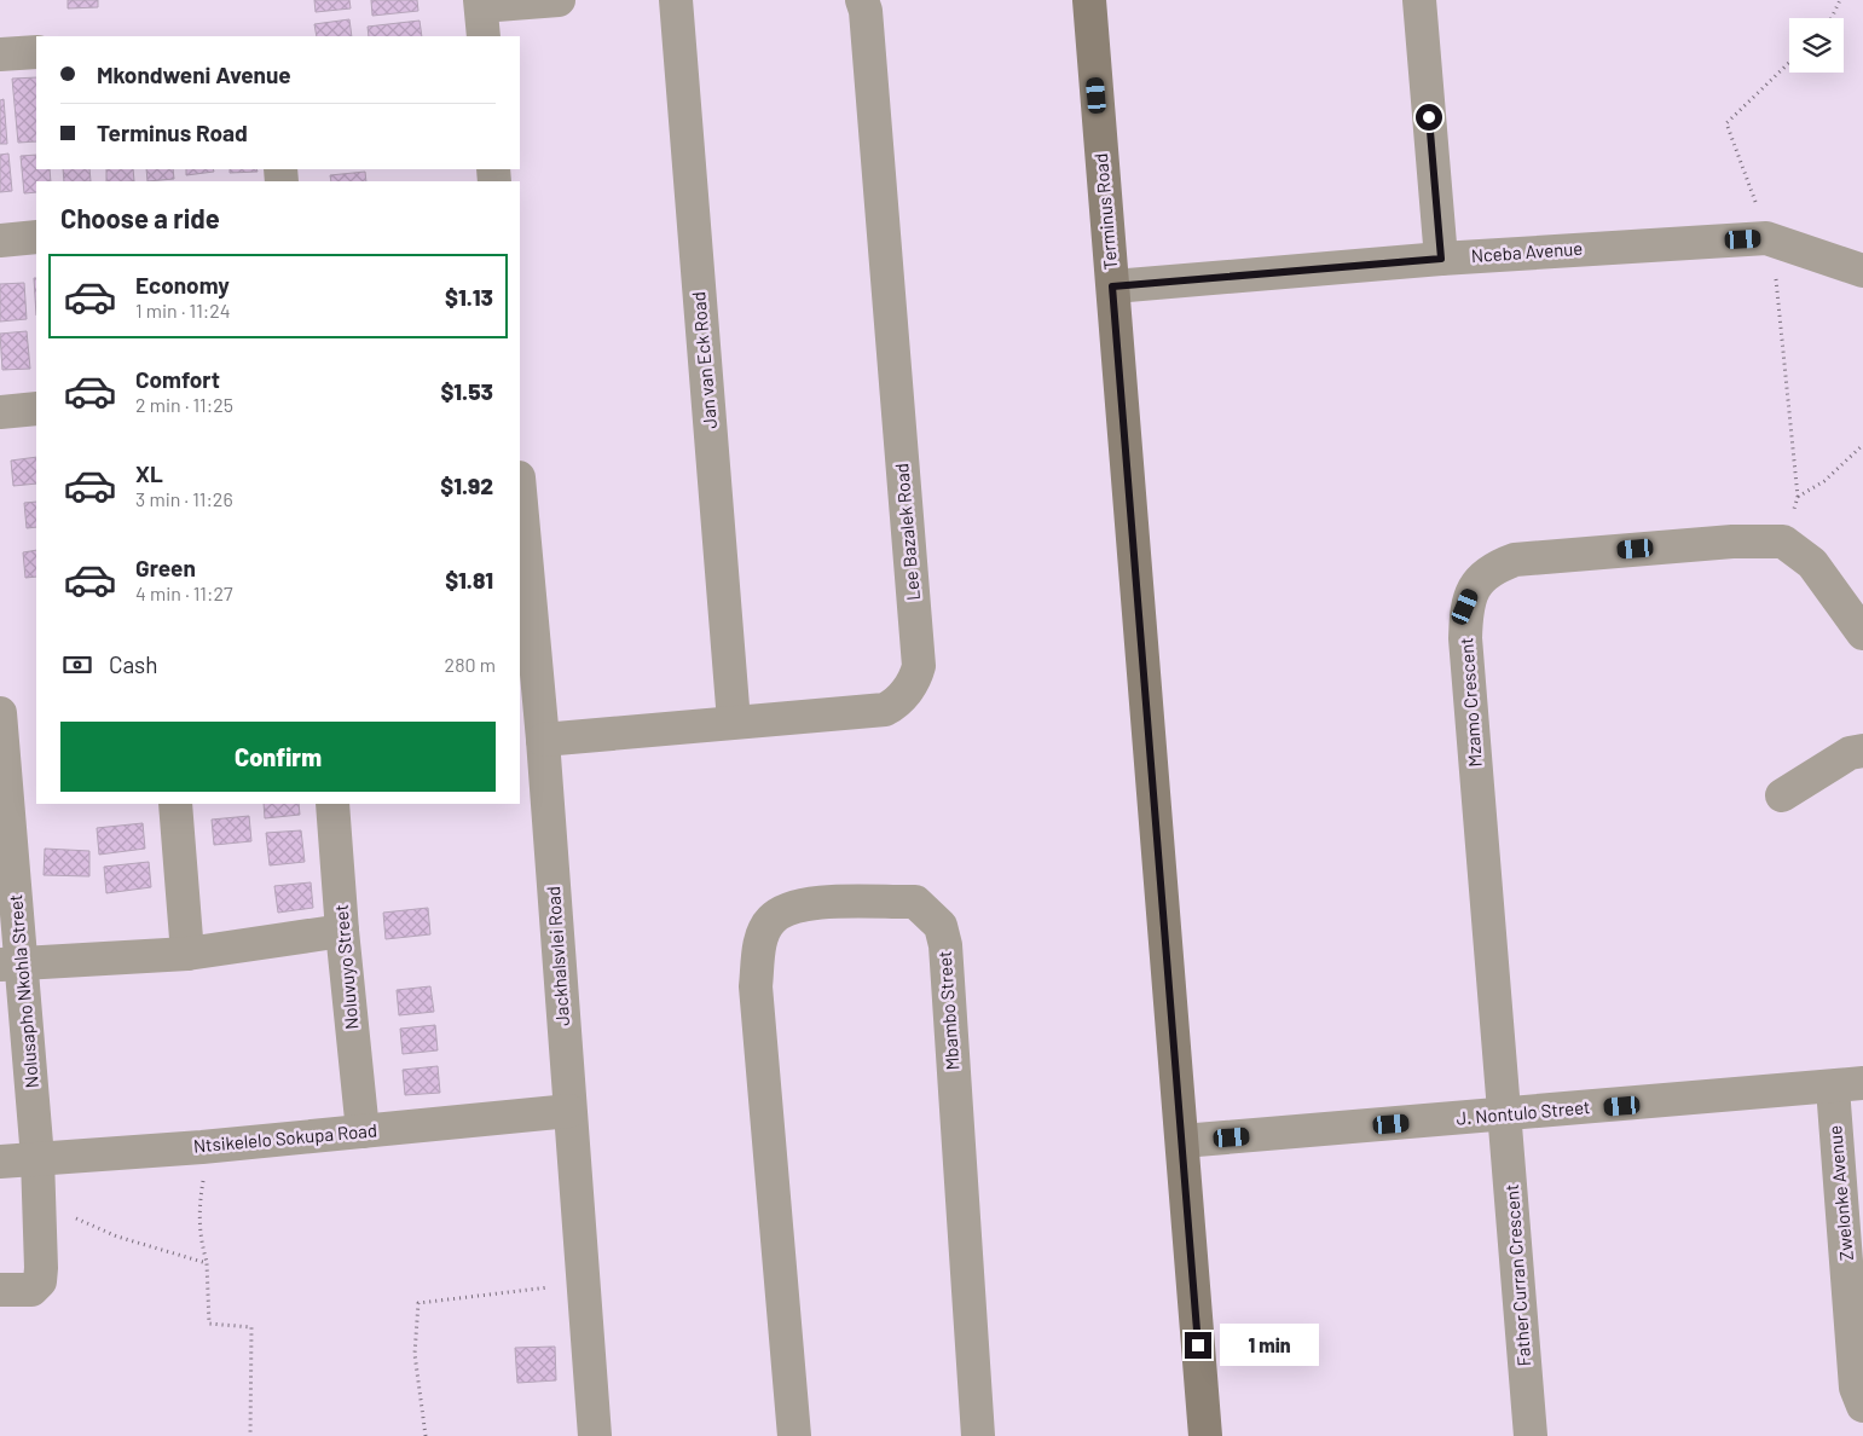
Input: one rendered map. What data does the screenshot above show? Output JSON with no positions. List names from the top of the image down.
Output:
{
  "streets": {
    "street": [
      "Terminus Road",
      "Nceba Avenue",
      "Jan van Eck Road",
      "Lee Bazalek Road",
      "Mzamo Crescent",
      "Jackhalsvlei Road",
      "Noluvuyo Street",
      "Nolusapho Nkohla Street",
      "Mbambo Street",
      "J. Nontulo Street",
      "Ntsikelelo Sokupa Road",
      "Zwelonke Avenue",
      "Father Curran Crescent"
    ]
  },
  "crossings": [
    ["Terminus Road", "Nceba Avenue"],
    ["Terminus Road", "J. Nontulo Street"],
    ["Jan van Eck Road", "Lee Bazalek Road"],
    ["Lee Bazalek Road", "Jackhalsvlei Road"],
    ["Mzamo Crescent", "J. Nontulo Street"],
    ["Mzamo Crescent", "Father Curran Crescent"],
    ["Jackhalsvlei Road", "Ntsikelelo Sokupa Road"],
    ["Noluvuyo Street", "Ntsikelelo Sokupa Road"],
    ["Nolusapho Nkohla Street", "Ntsikelelo Sokupa Road"],
    ["J. Nontulo Street", "Zwelonke Avenue"],
    ["J. Nontulo Street", "Father Curran Crescent"]
  ],
  "page": {
    "banner": ["Mkondweni Avenue", "Terminus Road"],
    "heading": "Choose a ride",
    "list": [
      {
        "name": "Economy",
        "note": "1 min · 11:24",
        "value": "$1.13"
      },
      {
        "name": "Comfort",
        "note": "2 min · 11:25",
        "value": "$1.53"
      },
      {
        "name": "XL",
        "note": "3 min · 11:26",
        "value": "$1.92"
      },
      {
        "name": "Green",
        "note": "4 min · 11:27",
        "value": "$1.81"
      }
    ],
    "pay": ["Cash", "280 m"],
    "buttons": "Confirm",
    "bubble": "1 min"
  }
}
